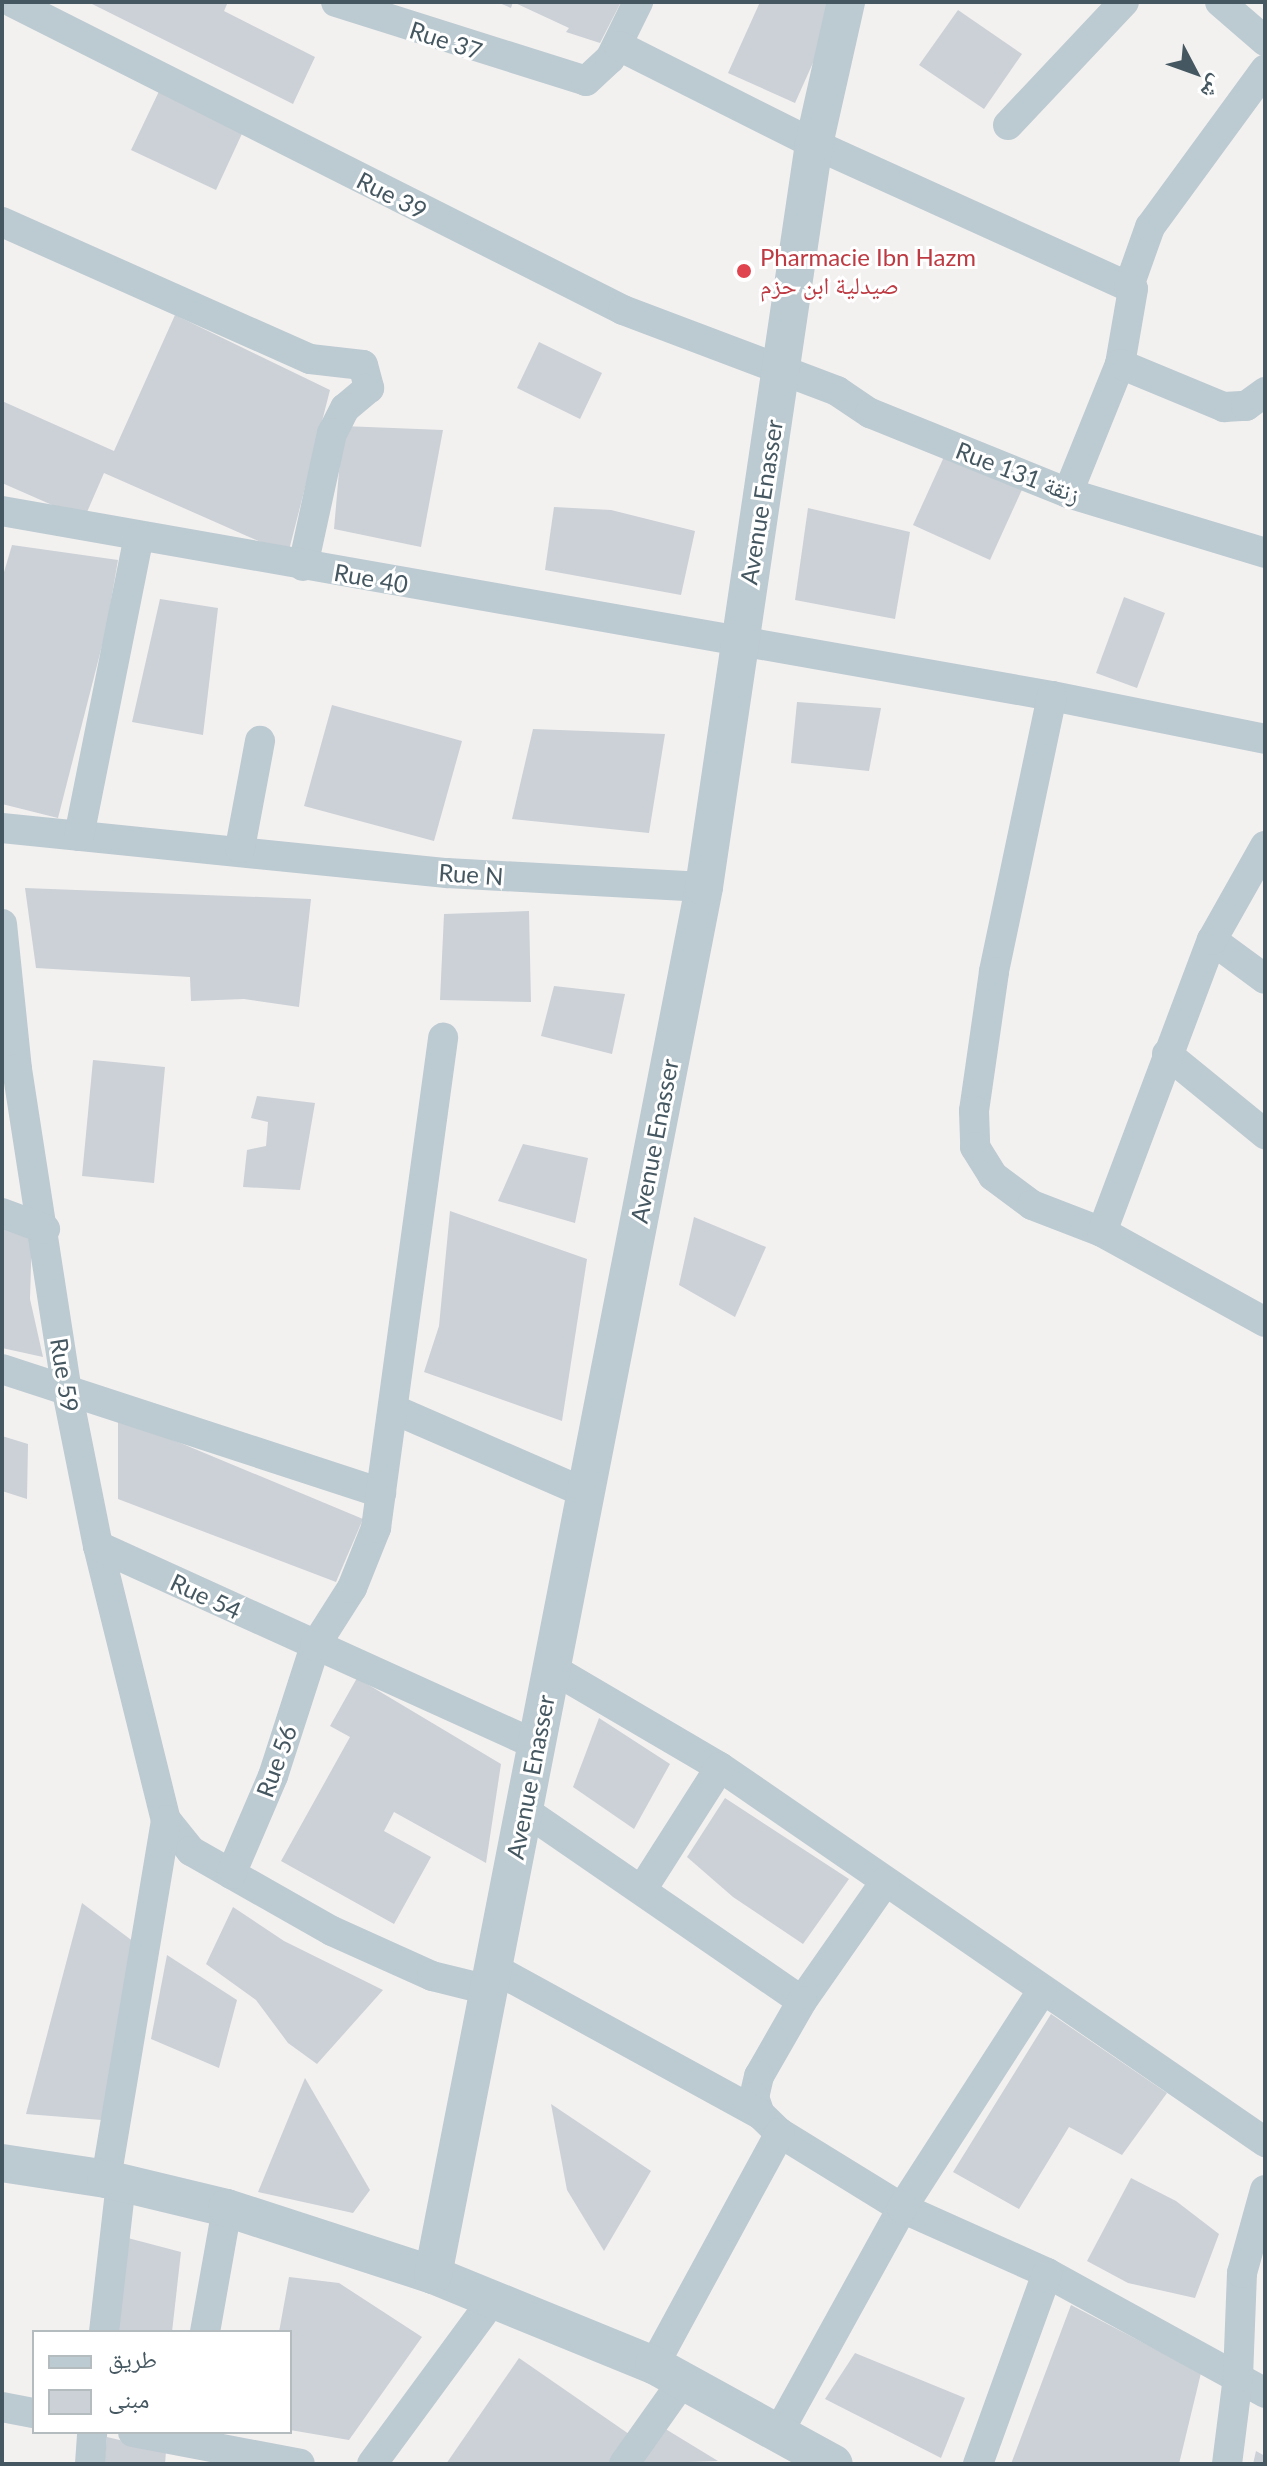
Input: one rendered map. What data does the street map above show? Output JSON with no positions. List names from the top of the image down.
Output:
{
  "streets": {
    "street": [
      "Rue 37",
      "Rue 39",
      "Rue 131 زنقة",
      "Avenue Enasser",
      "Rue 40",
      "Rue N",
      "Rue 59",
      "Rue 54",
      "Rue 56"
    ]
  },
  "crossings": [
    ["Rue 39", "Rue 131 زنقة"],
    ["Rue 39", "Avenue Enasser"],
    ["Rue 131 زنقة", "Avenue Enasser"],
    ["Avenue Enasser", "Rue 40"],
    ["Avenue Enasser", "Rue N"],
    ["Avenue Enasser", "Rue 54"],
    ["Rue 59", "Rue 54"],
    ["Rue 54", "Rue 56"]
  ],
  "places": ["Pharmacie Ibn Hazm صيدلية ابن حزم"],
  "legend": ["طريق", "مبنى"],
  "north": "bottom right"
}
